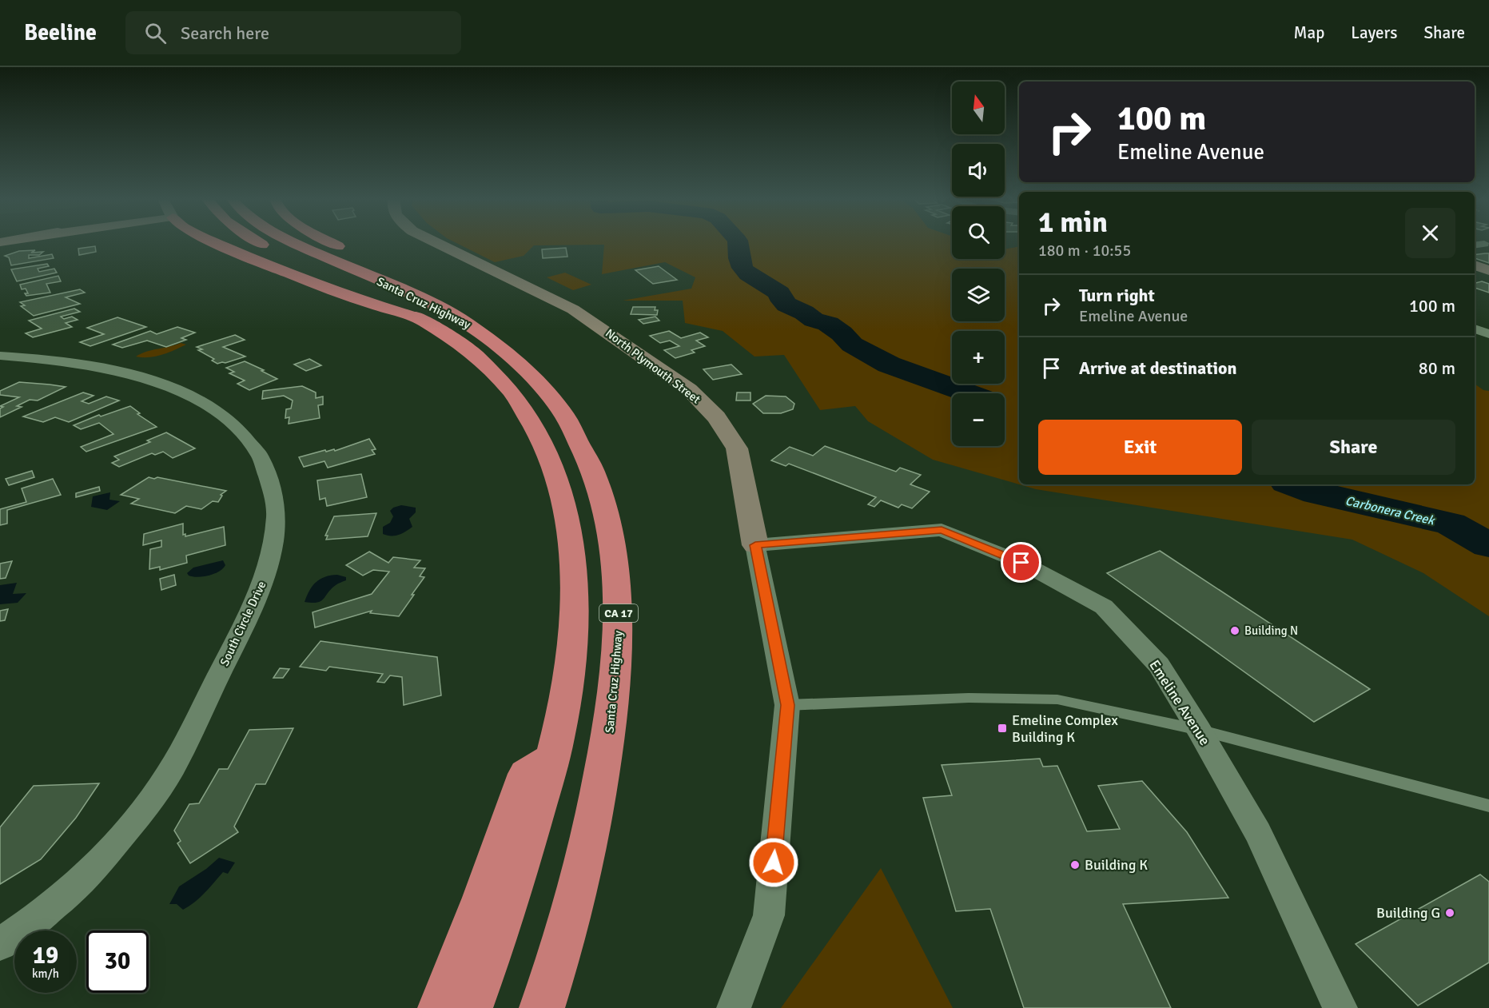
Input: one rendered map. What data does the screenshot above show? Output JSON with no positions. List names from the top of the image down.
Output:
{
  "streets": {
    "highway": ["Santa Cruz Highway", "CA 17"],
    "street": ["North Plymouth Street", "South Circle Drive", "Emeline Avenue"]
  },
  "crossings": [
    ["North Plymouth Street", "Emeline Avenue"]
  ],
  "water": ["Carbonera Creek"],
  "places": {
    "other": ["Building N", "Building K", "Building G"],
    "transit": ["Emeline Complex Building K"]
  },
  "north": "top",
  "page": {
    "header": "Beeline",
    "search": "Search here",
    "nav": ["Map", "Layers", "Share"],
    "map_buttons": ["+", "−"],
    "turn": ["100 m", "Emeline Avenue"],
    "heading": ["1 min", "180 m · 10:55"],
    "list": [
      {
        "name": "Turn right",
        "note": "Emeline Avenue",
        "value": "100 m"
      },
      {
        "name": "Arrive at destination",
        "value": "80 m"
      }
    ],
    "buttons": ["Exit", "Share"],
    "speed": "19 km/h",
    "limit": "30"
  }
}
